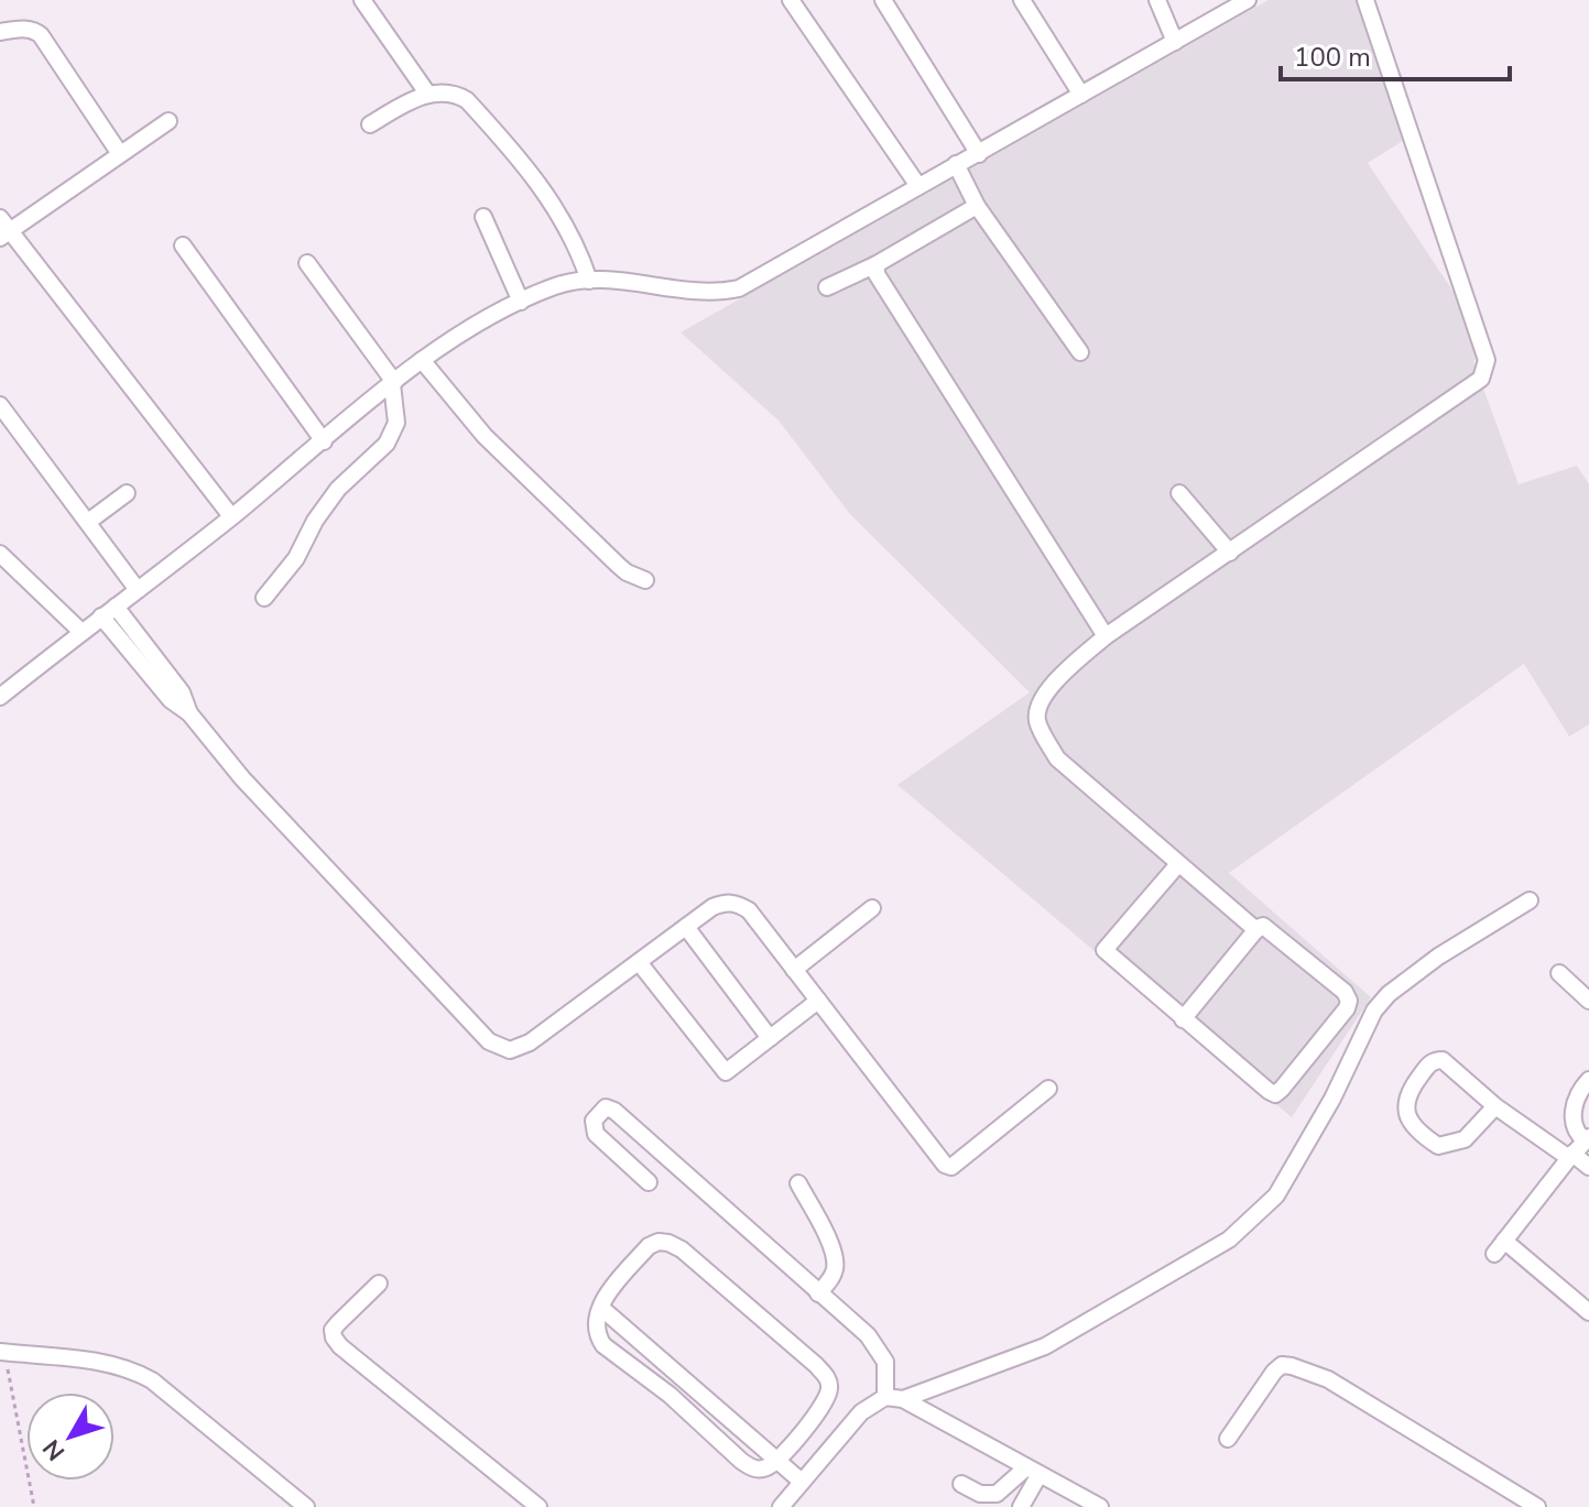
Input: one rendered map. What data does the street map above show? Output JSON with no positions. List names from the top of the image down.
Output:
{
  "scale_bar": "100 m",
  "north": "bottom left"
}
